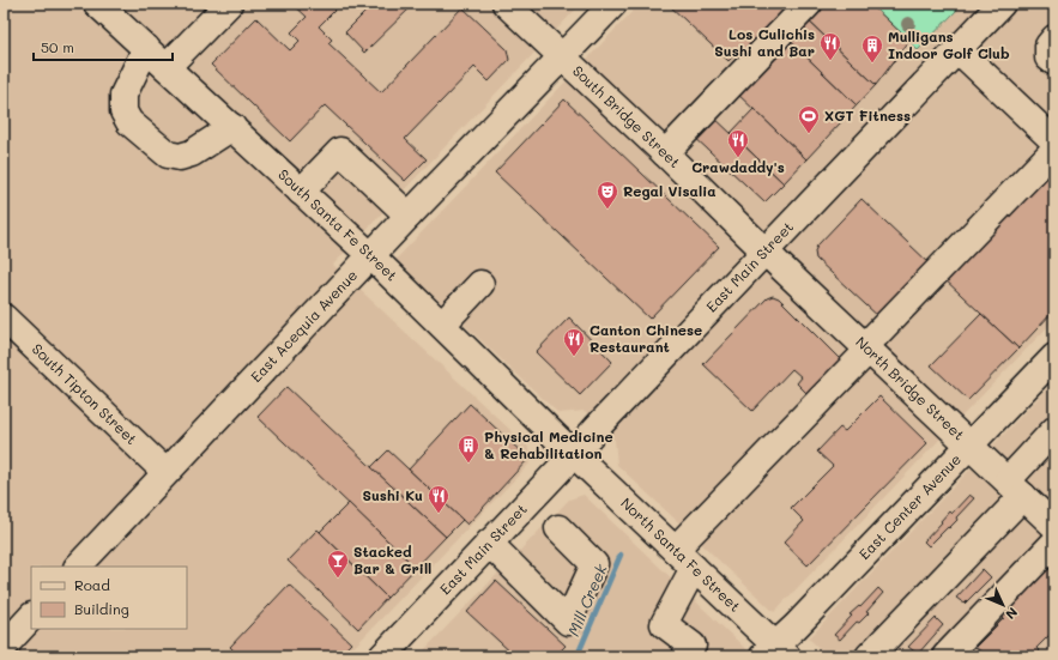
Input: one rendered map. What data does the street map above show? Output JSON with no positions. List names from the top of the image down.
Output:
{
  "streets": {
    "street": [
      "South Bridge Street",
      "South Santa Fe Street",
      "East Main Street",
      "East Acequia Avenue",
      "North Bridge Street",
      "South Tipton Street",
      "East Center Avenue",
      "North Santa Fe Street"
    ]
  },
  "crossings": [
    ["South Bridge Street", "East Main Street"],
    ["South Bridge Street", "East Acequia Avenue"],
    ["South Bridge Street", "North Bridge Street"],
    ["South Santa Fe Street", "East Main Street"],
    ["South Santa Fe Street", "East Acequia Avenue"],
    ["South Santa Fe Street", "North Santa Fe Street"],
    ["East Main Street", "North Bridge Street"],
    ["East Main Street", "North Santa Fe Street"],
    ["East Acequia Avenue", "South Tipton Street"],
    ["North Bridge Street", "East Center Avenue"],
    ["East Center Avenue", "North Santa Fe Street"]
  ],
  "water": ["Mill Creek"],
  "places": {
    "restaurant": [
      "Los Culichis Sushi and Bar",
      "Crawdaddy's",
      "Canton Chinese Restaurant",
      "Sushi Ku"
    ],
    "building": ["Mulligans Indoor Golf Club", "Physical Medicine & Rehabilitation"],
    "sports": ["XGT Fitness"],
    "theatre": ["Regal Visalia"],
    "bar": ["Stacked Bar & Grill"]
  },
  "legend": ["Road", "Building"],
  "scale_bar": "50 m",
  "north": "bottom right"
}
